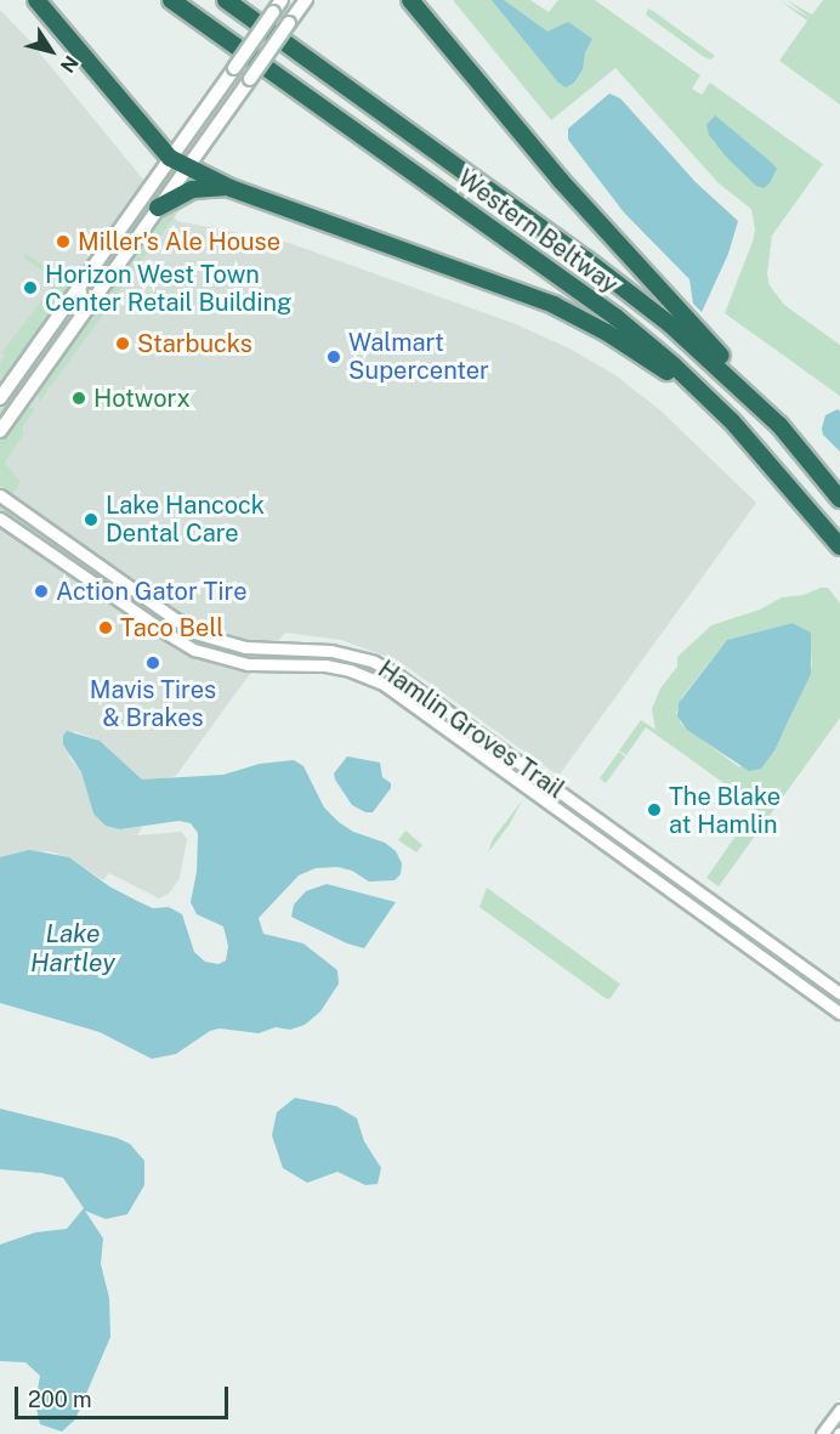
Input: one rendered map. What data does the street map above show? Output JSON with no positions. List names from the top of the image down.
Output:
{
  "streets": {
    "highway": ["Western Beltway"],
    "street": ["Hamlin Groves Trail"]
  },
  "water": ["Lake Hartley"],
  "places": [
    "Miller's Ale House",
    "Horizon West Town Center Retail Building",
    "Starbucks",
    "Walmart Supercenter",
    "Hotworx",
    "Lake Hancock Dental Care",
    "Action Gator Tire",
    "Taco Bell",
    "Mavis Tires & Brakes",
    "The Blake at Hamlin"
  ],
  "scale_bar": "200 m",
  "north": "bottom right"
}
